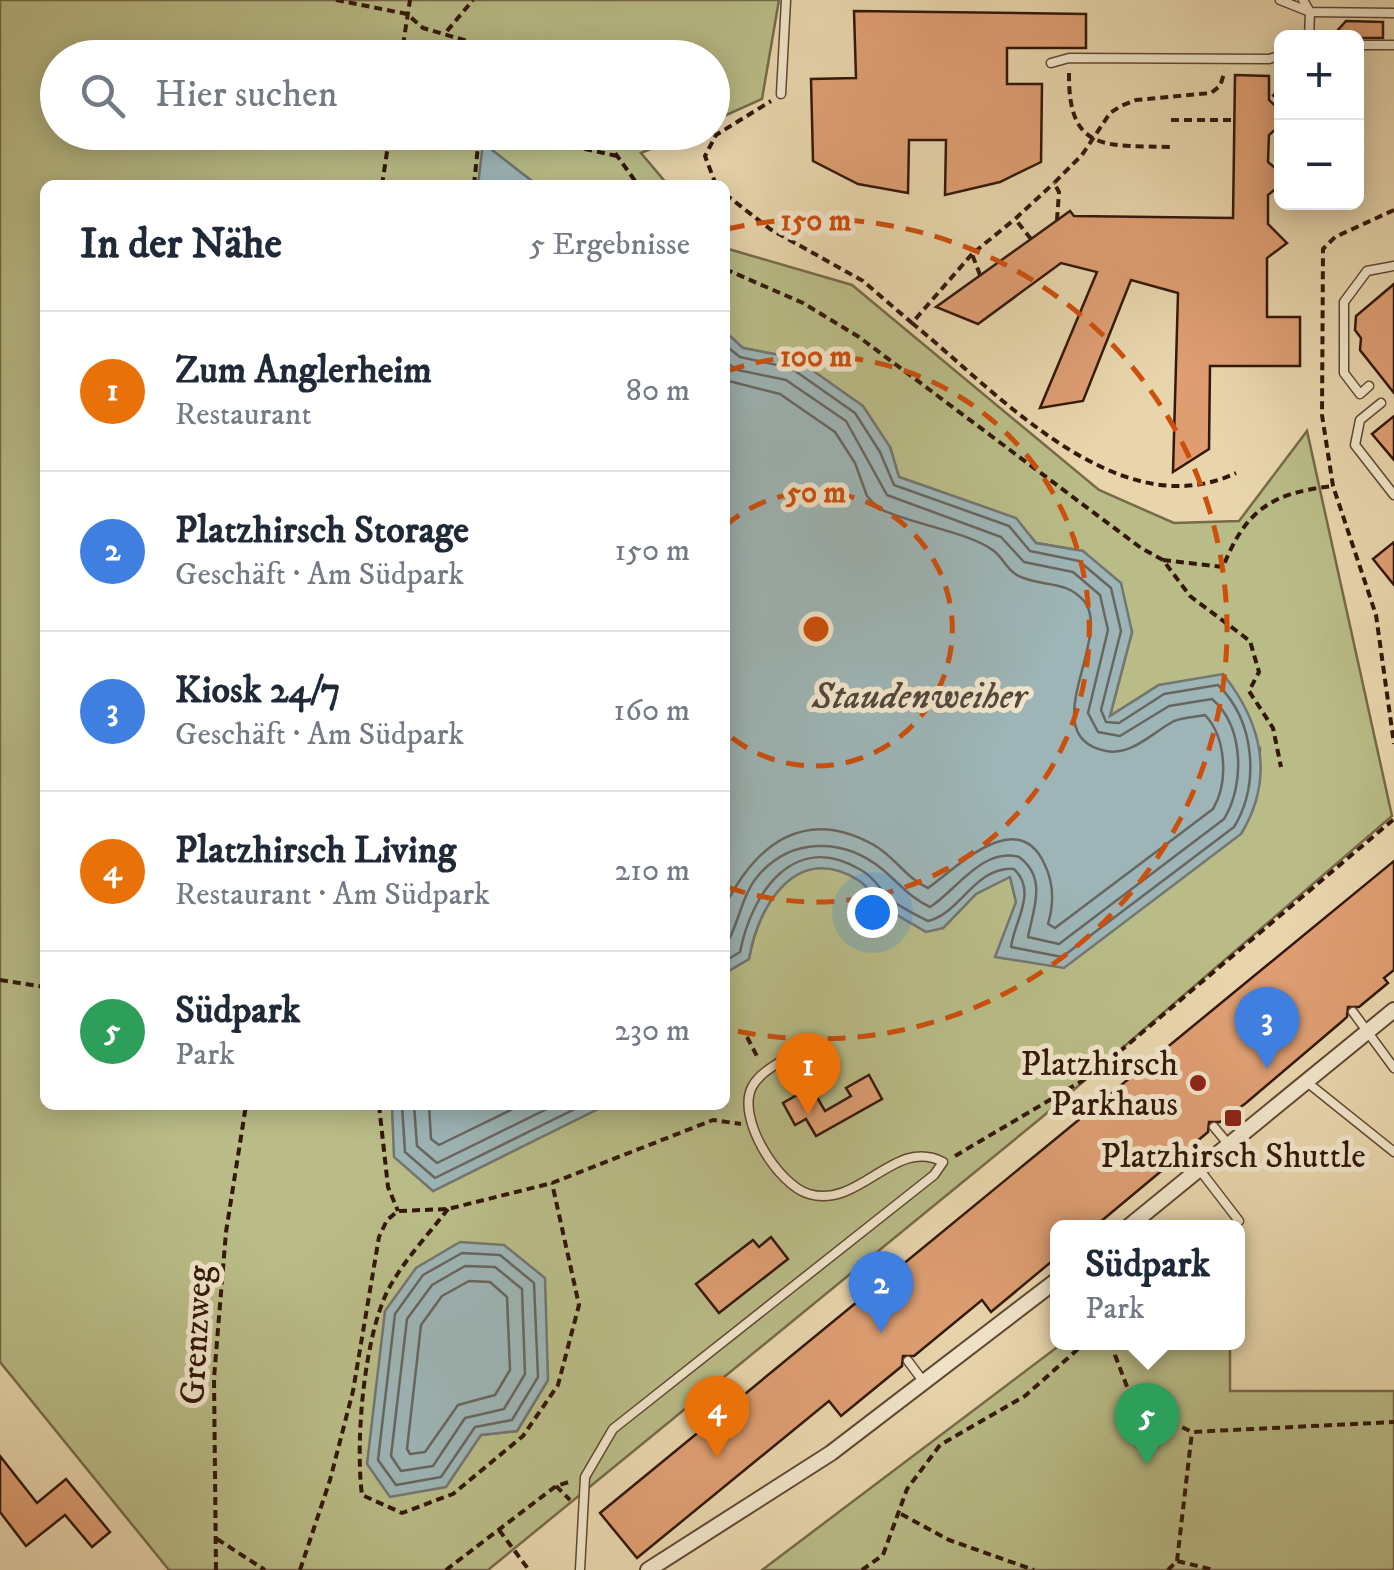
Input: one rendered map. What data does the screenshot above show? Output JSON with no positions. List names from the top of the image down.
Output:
{
  "streets": {
    "path": ["Grenzweg"]
  },
  "water": ["Staudenweiher"],
  "places": {
    "other": ["Platzhirsch Parkhaus"],
    "transit": ["Platzhirsch Shuttle"]
  },
  "page": {
    "map_buttons": ["+", "−"],
    "search": "Hier suchen",
    "heading": ["In der Nähe", "5 Ergebnisse"],
    "list": [
      {
        "mark": "1",
        "name": "Zum Anglerheim",
        "note": "Restaurant",
        "value": "80 m"
      },
      {
        "mark": "2",
        "name": "Platzhirsch Storage",
        "note": "Geschäft · Am Südpark",
        "value": "150 m"
      },
      {
        "mark": "3",
        "name": "Kiosk 24/7",
        "note": "Geschäft · Am Südpark",
        "value": "160 m"
      },
      {
        "mark": "4",
        "name": "Platzhirsch Living",
        "note": "Restaurant · Am Südpark",
        "value": "210 m"
      },
      {
        "mark": "5",
        "name": "Südpark",
        "note": "Park",
        "value": "230 m"
      }
    ],
    "pins": [
      "3",
      "1",
      "2",
      "4",
      "5"
    ],
    "popup": ["Südpark", "Park"]
  },
  "rings": ["150 m", "100 m", "50 m"]
}
